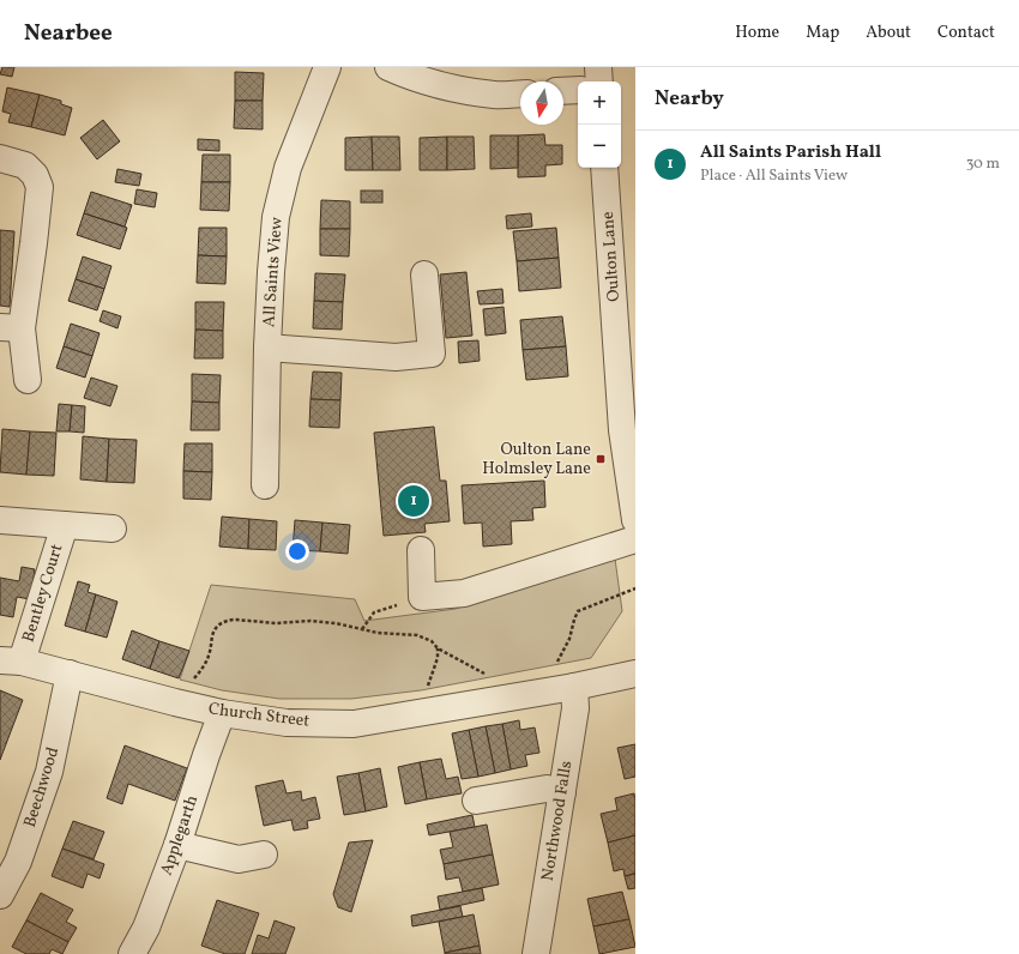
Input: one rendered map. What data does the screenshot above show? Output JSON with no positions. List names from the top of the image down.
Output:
{
  "streets": {
    "street": [
      "Oulton Lane",
      "All Saints View",
      "Bentley Court",
      "Church Street",
      "Beechwood",
      "Northwood Falls",
      "Applegarth"
    ]
  },
  "crossings": [
    ["Bentley Court", "Church Street"],
    ["Church Street", "Beechwood"],
    ["Church Street", "Northwood Falls"],
    ["Church Street", "Applegarth"]
  ],
  "places": {
    "transit": ["Oulton Lane Holmsley Lane"]
  },
  "north": "bottom",
  "page": {
    "header": "Nearbee",
    "nav": [
      "Home",
      "Map",
      "About",
      "Contact"
    ],
    "heading": "Nearby",
    "map_buttons": ["+", "−"],
    "list": [
      {
        "mark": "1",
        "name": "All Saints Parish Hall",
        "note": "Place · All Saints View",
        "value": "30 m"
      }
    ],
    "pins": "1"
  }
}
